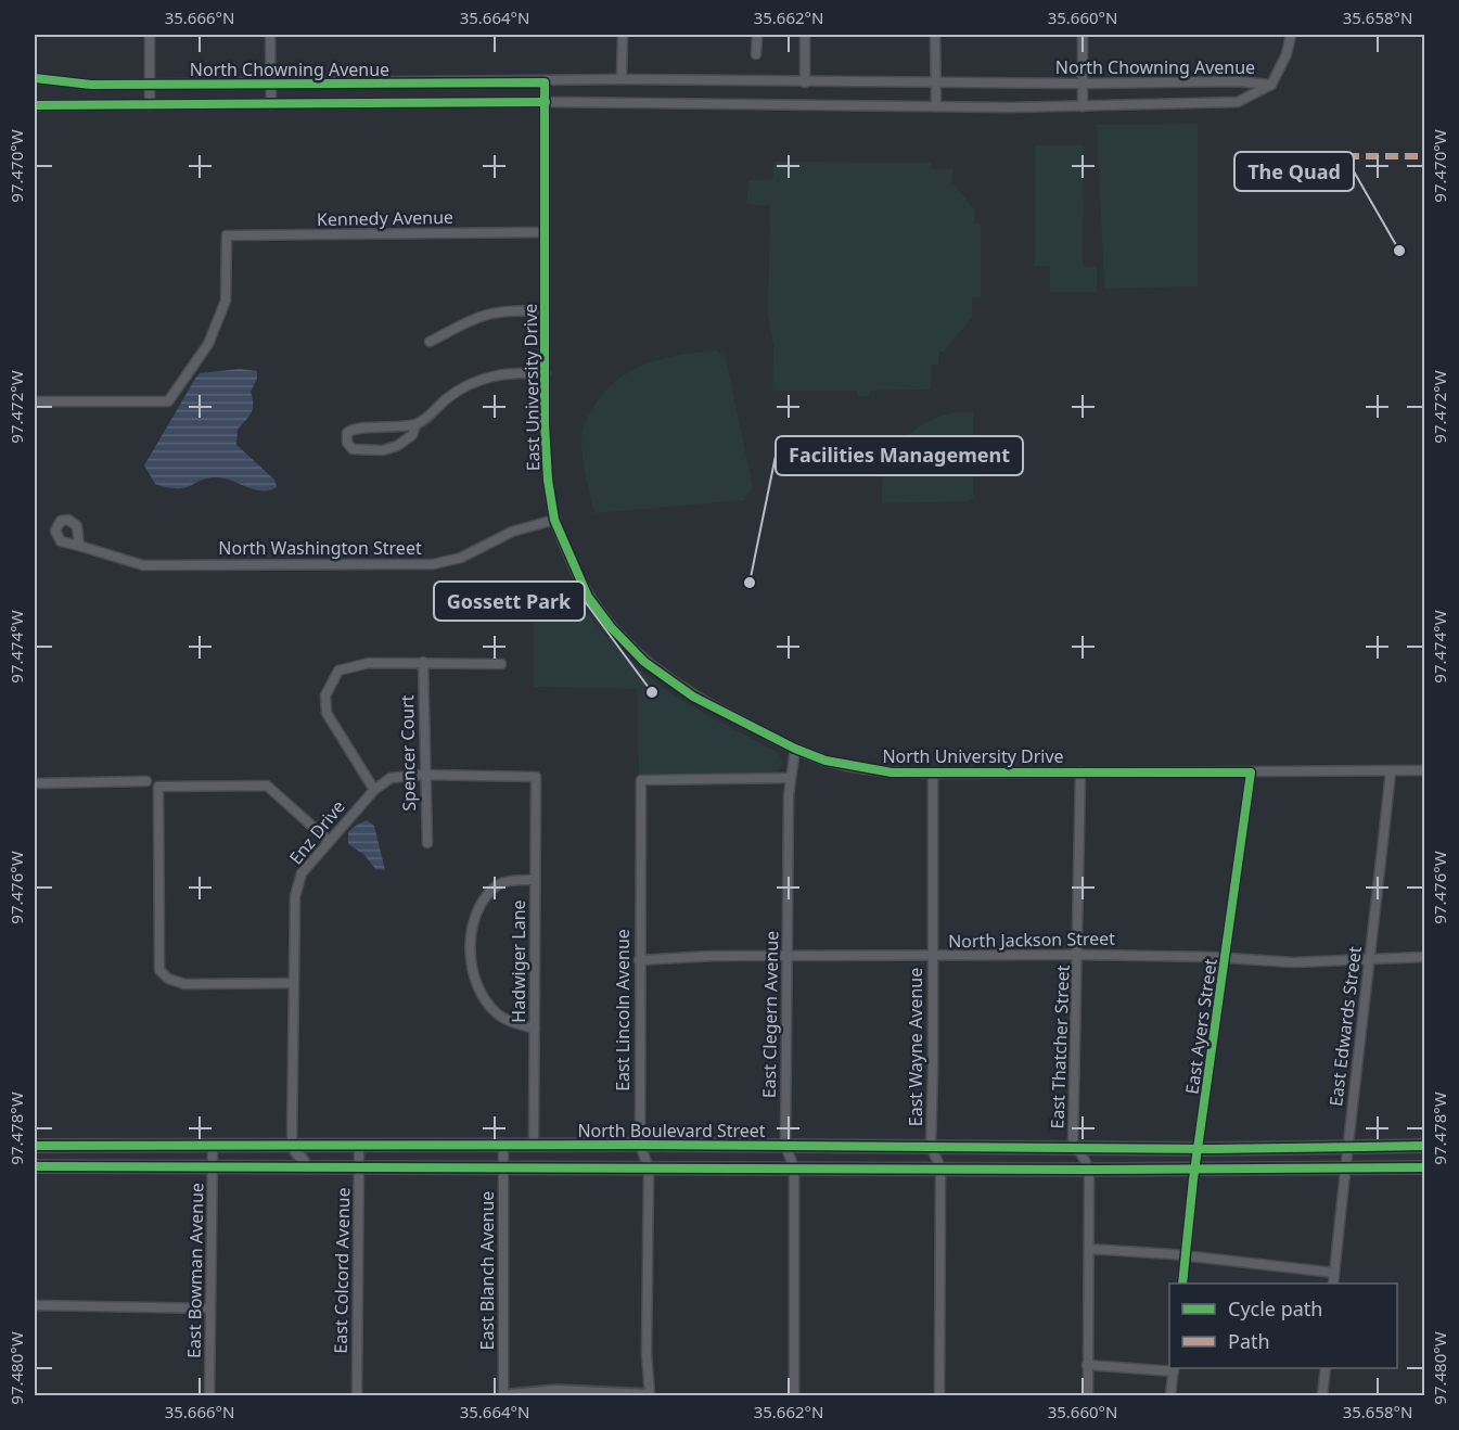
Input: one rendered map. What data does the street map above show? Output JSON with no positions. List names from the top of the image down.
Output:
{
  "streets": {
    "main road": ["North Boulevard Street"],
    "street": [
      "North Chowning Avenue",
      "Kennedy Avenue",
      "East University Drive",
      "North Washington Street",
      "Spencer Court",
      "North University Drive",
      "Enz Drive",
      "North Jackson Street",
      "Hadwiger Lane",
      "East Lincoln Avenue",
      "East Clegern Avenue",
      "East Ayers Street",
      "East Edwards Street",
      "East Wayne Avenue",
      "East Thatcher Street",
      "East Bowman Avenue",
      "East Colcord Avenue",
      "East Blanch Avenue"
    ]
  },
  "crossings": [
    ["North Chowning Avenue", "East University Drive"],
    ["Kennedy Avenue", "East University Drive"],
    ["East University Drive", "North Washington Street"],
    ["East University Drive", "North University Drive"],
    ["Spencer Court", "Enz Drive"],
    ["North University Drive", "East Clegern Avenue"],
    ["North University Drive", "East Ayers Street"],
    ["North University Drive", "East Edwards Street"],
    ["North University Drive", "East Wayne Avenue"],
    ["North University Drive", "East Thatcher Street"],
    ["Enz Drive", "Hadwiger Lane"],
    ["Enz Drive", "North Boulevard Street"],
    ["North Jackson Street", "East Lincoln Avenue"],
    ["North Jackson Street", "East Clegern Avenue"],
    ["North Jackson Street", "East Ayers Street"],
    ["North Jackson Street", "East Edwards Street"],
    ["North Jackson Street", "East Wayne Avenue"],
    ["North Jackson Street", "East Thatcher Street"],
    ["Hadwiger Lane", "North Boulevard Street"],
    ["East Lincoln Avenue", "East Clegern Avenue"],
    ["East Lincoln Avenue", "North Boulevard Street"],
    ["East Clegern Avenue", "North Boulevard Street"],
    ["East Ayers Street", "North Boulevard Street"],
    ["East Edwards Street", "North Boulevard Street"],
    ["East Wayne Avenue", "North Boulevard Street"],
    ["East Thatcher Street", "North Boulevard Street"],
    ["North Boulevard Street", "East Bowman Avenue"],
    ["North Boulevard Street", "East Colcord Avenue"],
    ["North Boulevard Street", "East Blanch Avenue"]
  ],
  "places": ["The Quad", "Facilities Management", "Gossett Park"],
  "legend": ["Cycle path", "Path"],
  "coordinates": [
    "35.666°N",
    "35.664°N",
    "35.662°N",
    "35.660°N",
    "35.658°N",
    "97.470°W",
    "97.472°W",
    "97.474°W",
    "97.476°W",
    "97.478°W",
    "97.480°W"
  ]
}
